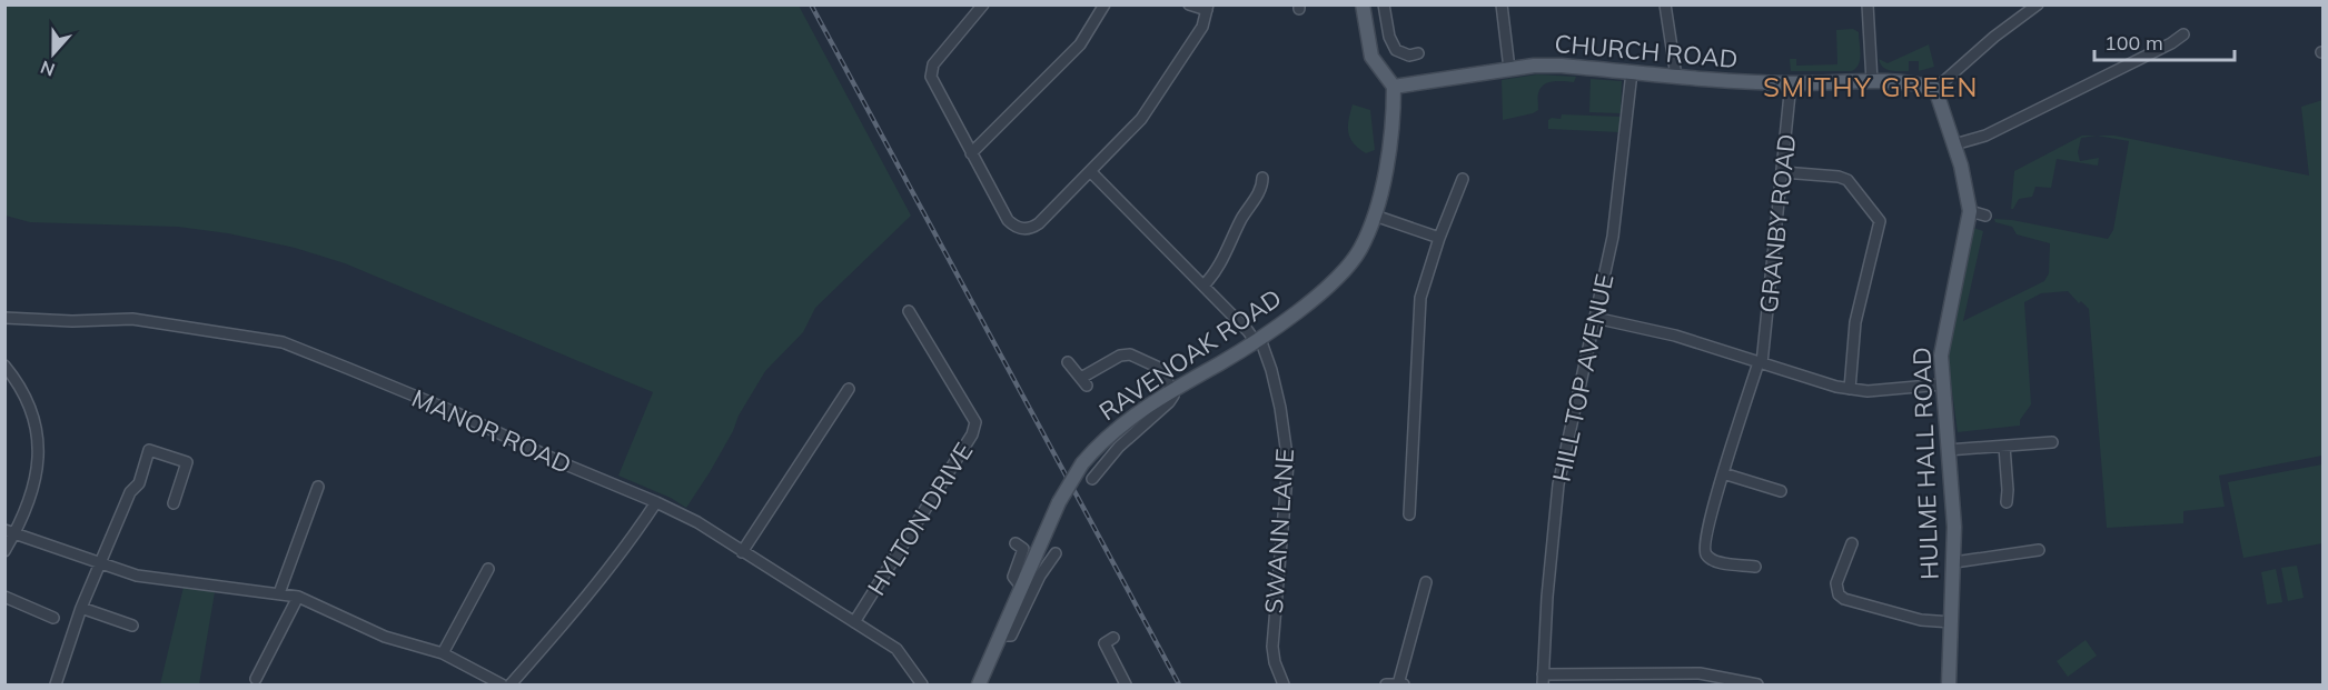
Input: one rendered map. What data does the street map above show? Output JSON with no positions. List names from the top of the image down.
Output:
{
  "streets": {
    "main road": ["CHURCH ROAD", "RAVENOAK ROAD", "HULME HALL ROAD"],
    "street": [
      "GRANBY ROAD",
      "HILL TOP AVENUE",
      "MANOR ROAD",
      "HYLTON DRIVE",
      "SWANN LANE"
    ]
  },
  "crossings": [
    ["CHURCH ROAD", "GRANBY ROAD"],
    ["CHURCH ROAD", "RAVENOAK ROAD"],
    ["CHURCH ROAD", "HILL TOP AVENUE"],
    ["CHURCH ROAD", "HULME HALL ROAD"],
    ["RAVENOAK ROAD", "SWANN LANE"],
    ["MANOR ROAD", "HYLTON DRIVE"]
  ],
  "districts": ["SMITHY GREEN"],
  "scale_bar": "100 m",
  "north": "bottom"
}
